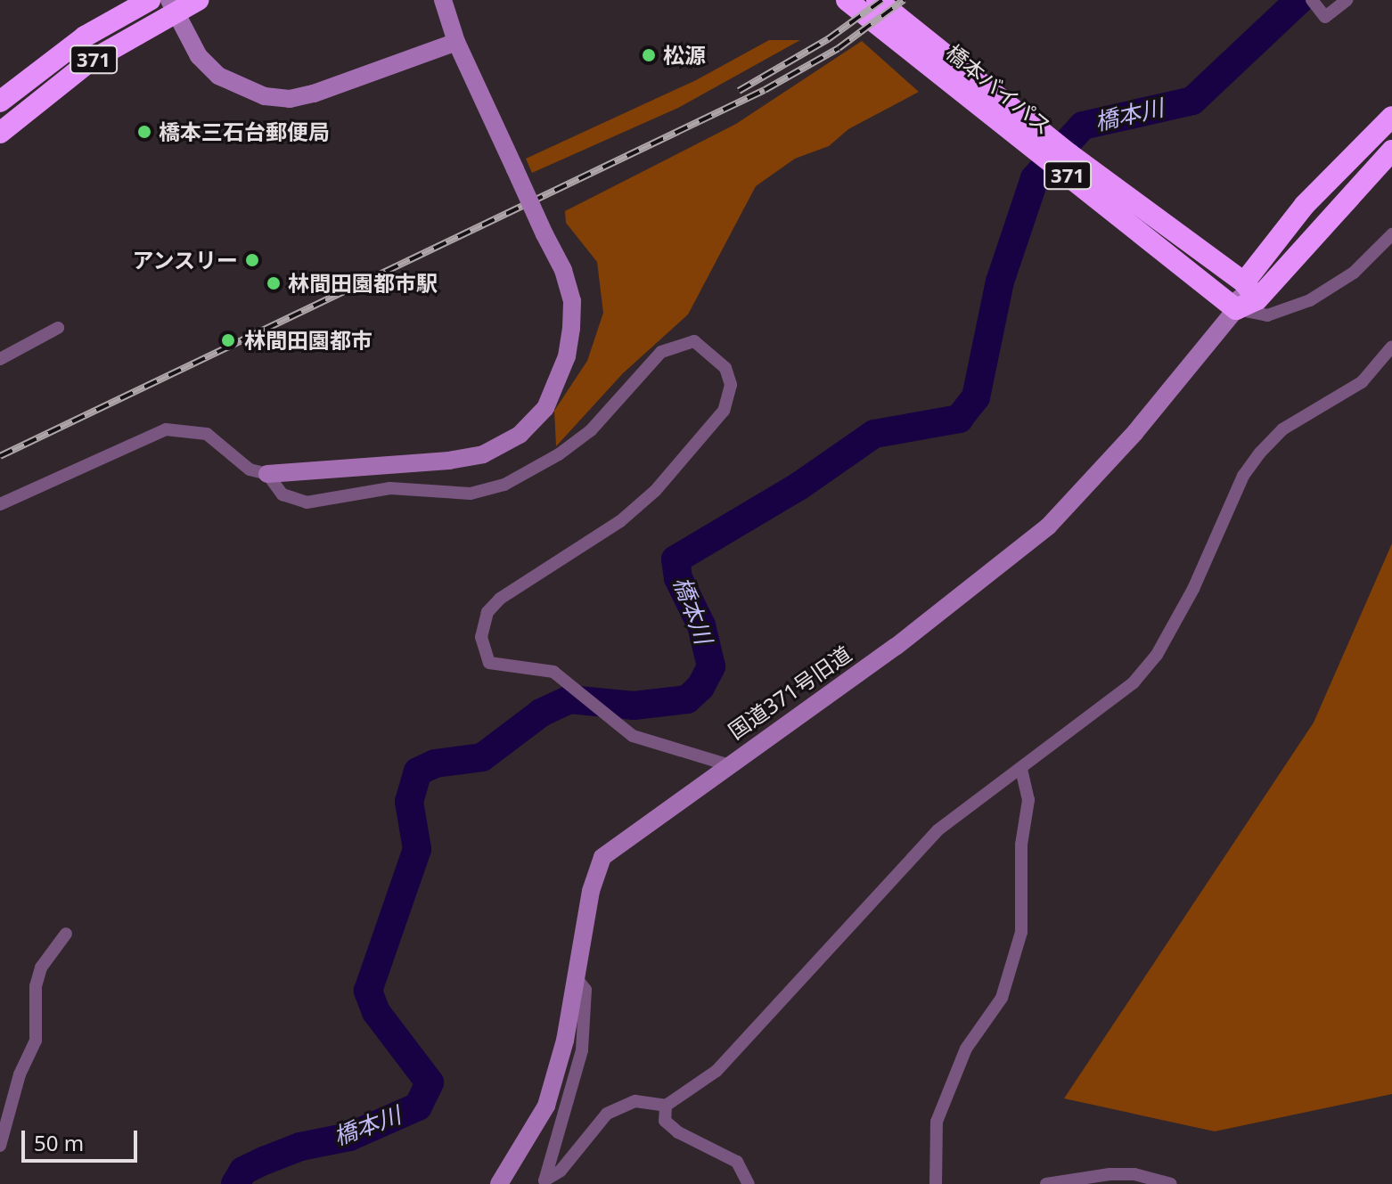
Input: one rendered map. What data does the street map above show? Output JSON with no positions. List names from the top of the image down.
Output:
{
  "streets": {
    "highway": ["371", "橋本バイパス"],
    "street": ["国道371号旧道"]
  },
  "crossings": [
    ["橋本バイパス", "国道371号旧道"]
  ],
  "water": ["橋本川"],
  "places": [
    "松源",
    "橋本三石台郵便局",
    "アンスリー",
    "林間田園都市駅",
    "林間田園都市"
  ],
  "scale_bar": "50 m"
}
